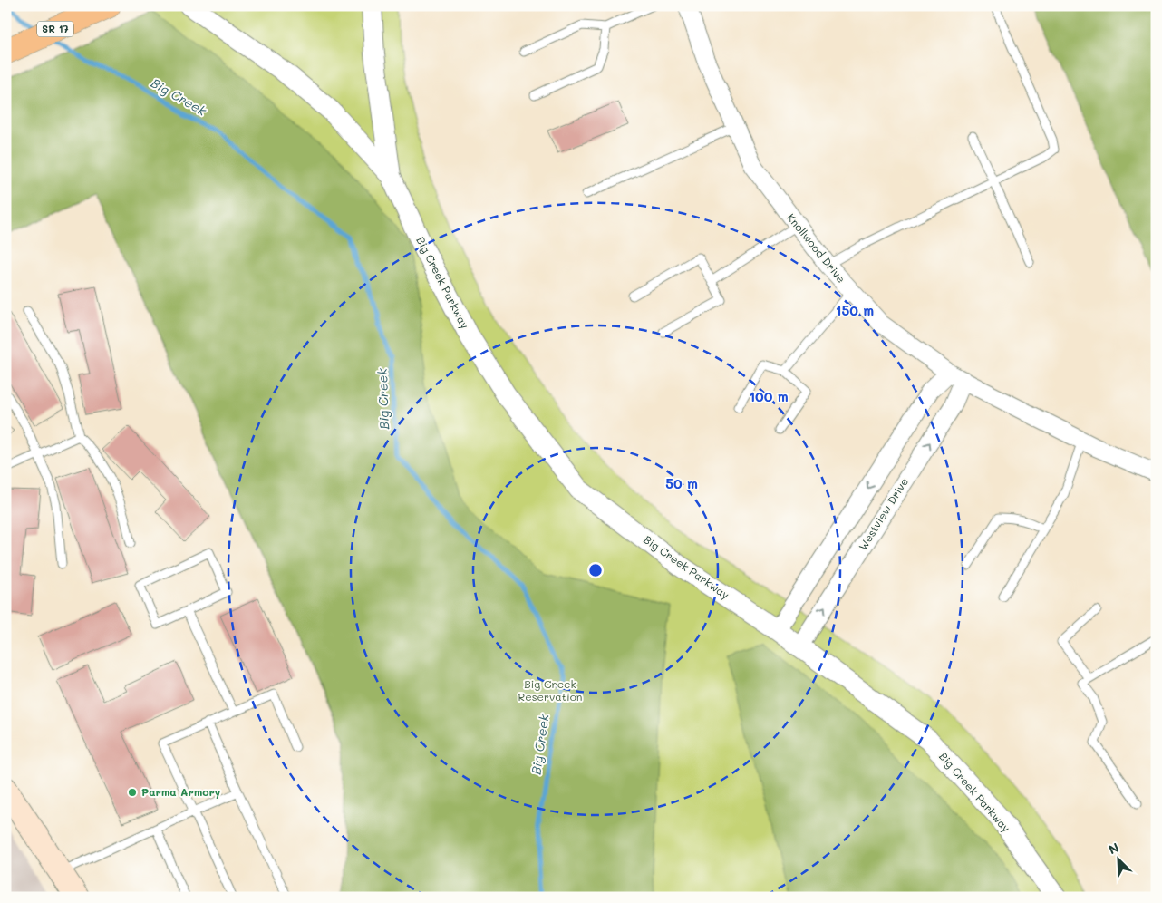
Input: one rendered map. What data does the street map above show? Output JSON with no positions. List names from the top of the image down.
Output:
{
  "streets": {
    "main road": ["SR 17"],
    "street": ["Knollwood Drive", "Big Creek Parkway", "Westview Drive"]
  },
  "crossings": [
    ["Knollwood Drive", "Westview Drive"],
    ["Big Creek Parkway", "Westview Drive"]
  ],
  "water": ["Big Creek"],
  "parks": ["Big Creek Reservation"],
  "places": ["Parma Armory"],
  "north": "top left",
  "rings": ["150 m", "100 m", "50 m"]
}
